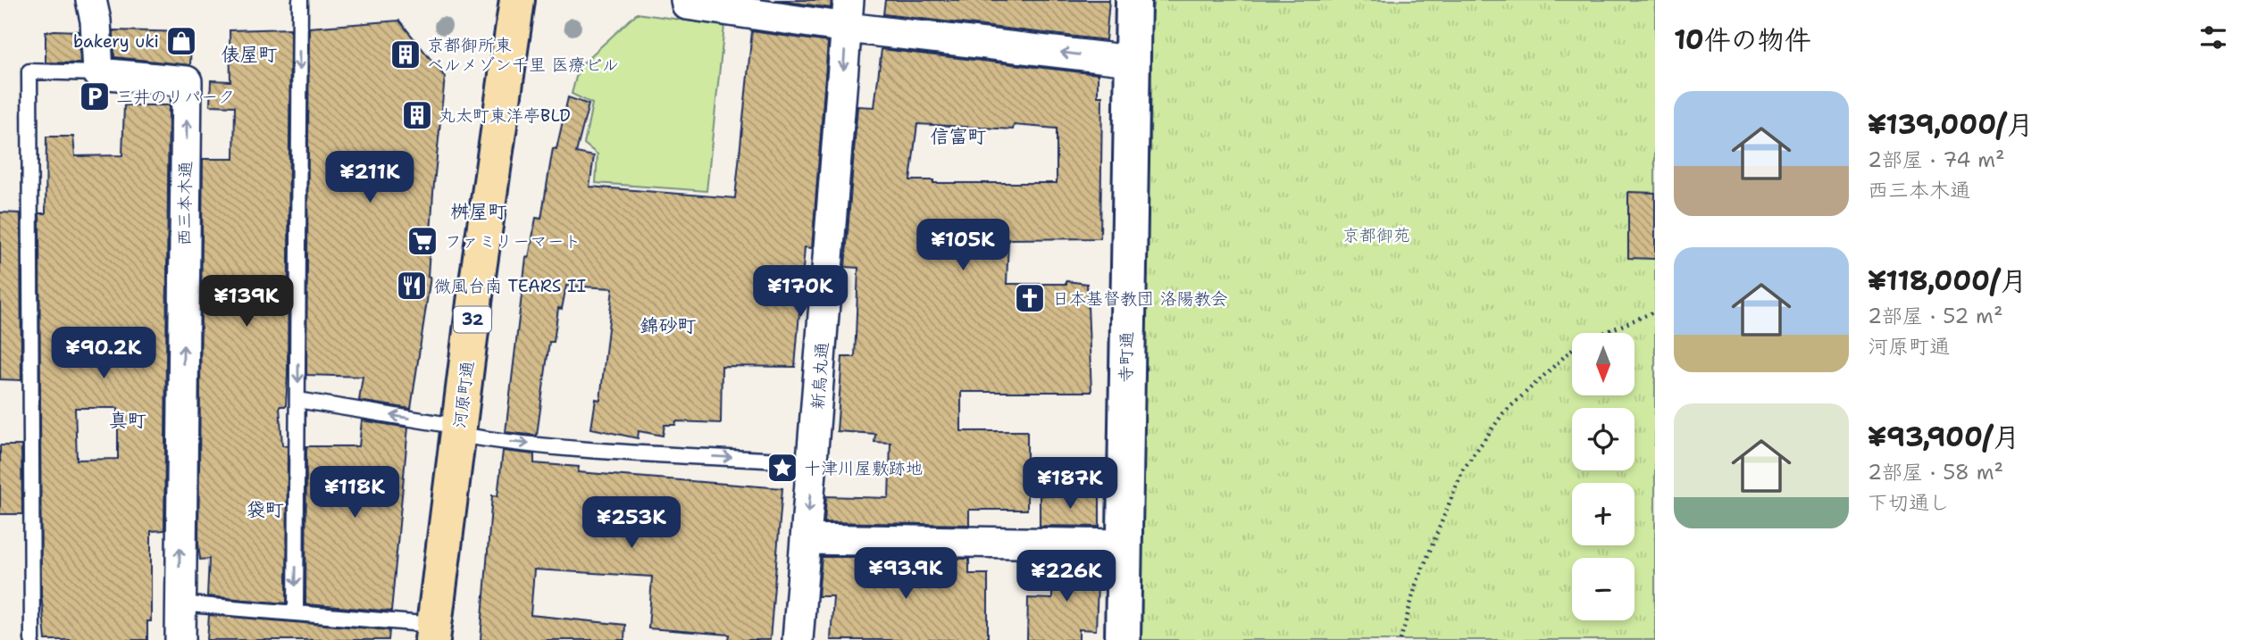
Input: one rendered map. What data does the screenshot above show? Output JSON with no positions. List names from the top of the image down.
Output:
{
  "streets": {
    "main road": ["32", "河原町通"],
    "street": ["西三本木通", "寺町通", "新烏丸通"]
  },
  "one_way": ["西三本木通", "新烏丸通"],
  "districts": [
    "俵屋町",
    "信富町",
    "桝屋町",
    "錦砂町",
    "真町",
    "袋町"
  ],
  "parks": ["京都御苑"],
  "places": {
    "shop": ["bakery uki"],
    "building": ["京都御所東 ベルメゾン千里 医療ビル", "丸太町東洋亭BLD"],
    "parking": ["三井のリパーク"],
    "supermarket": ["ファミリーマート"],
    "restaurant": ["微風台南 TEARS II"],
    "church": ["日本基督教団 洛陽教会"],
    "place": ["十津川屋敷跡地"]
  },
  "north": "bottom",
  "page": {
    "heading": "10件の物件",
    "list": [
      {
        "name": "¥139,000/月",
        "note": "2部屋 · 74 m² · 西三本木通"
      },
      {
        "name": "¥118,000/月",
        "note": "2部屋 · 52 m² · 河原町通"
      },
      {
        "name": "¥93,900/月",
        "note": "2部屋 · 58 m² · 下切通し"
      }
    ],
    "price": [
      "¥211K",
      "¥105K",
      "¥170K",
      "¥139K",
      "¥90.2K",
      "¥187K",
      "¥118K",
      "¥253K",
      "¥93.9K",
      "¥226K"
    ],
    "map_buttons": ["+", "−"]
  }
}
